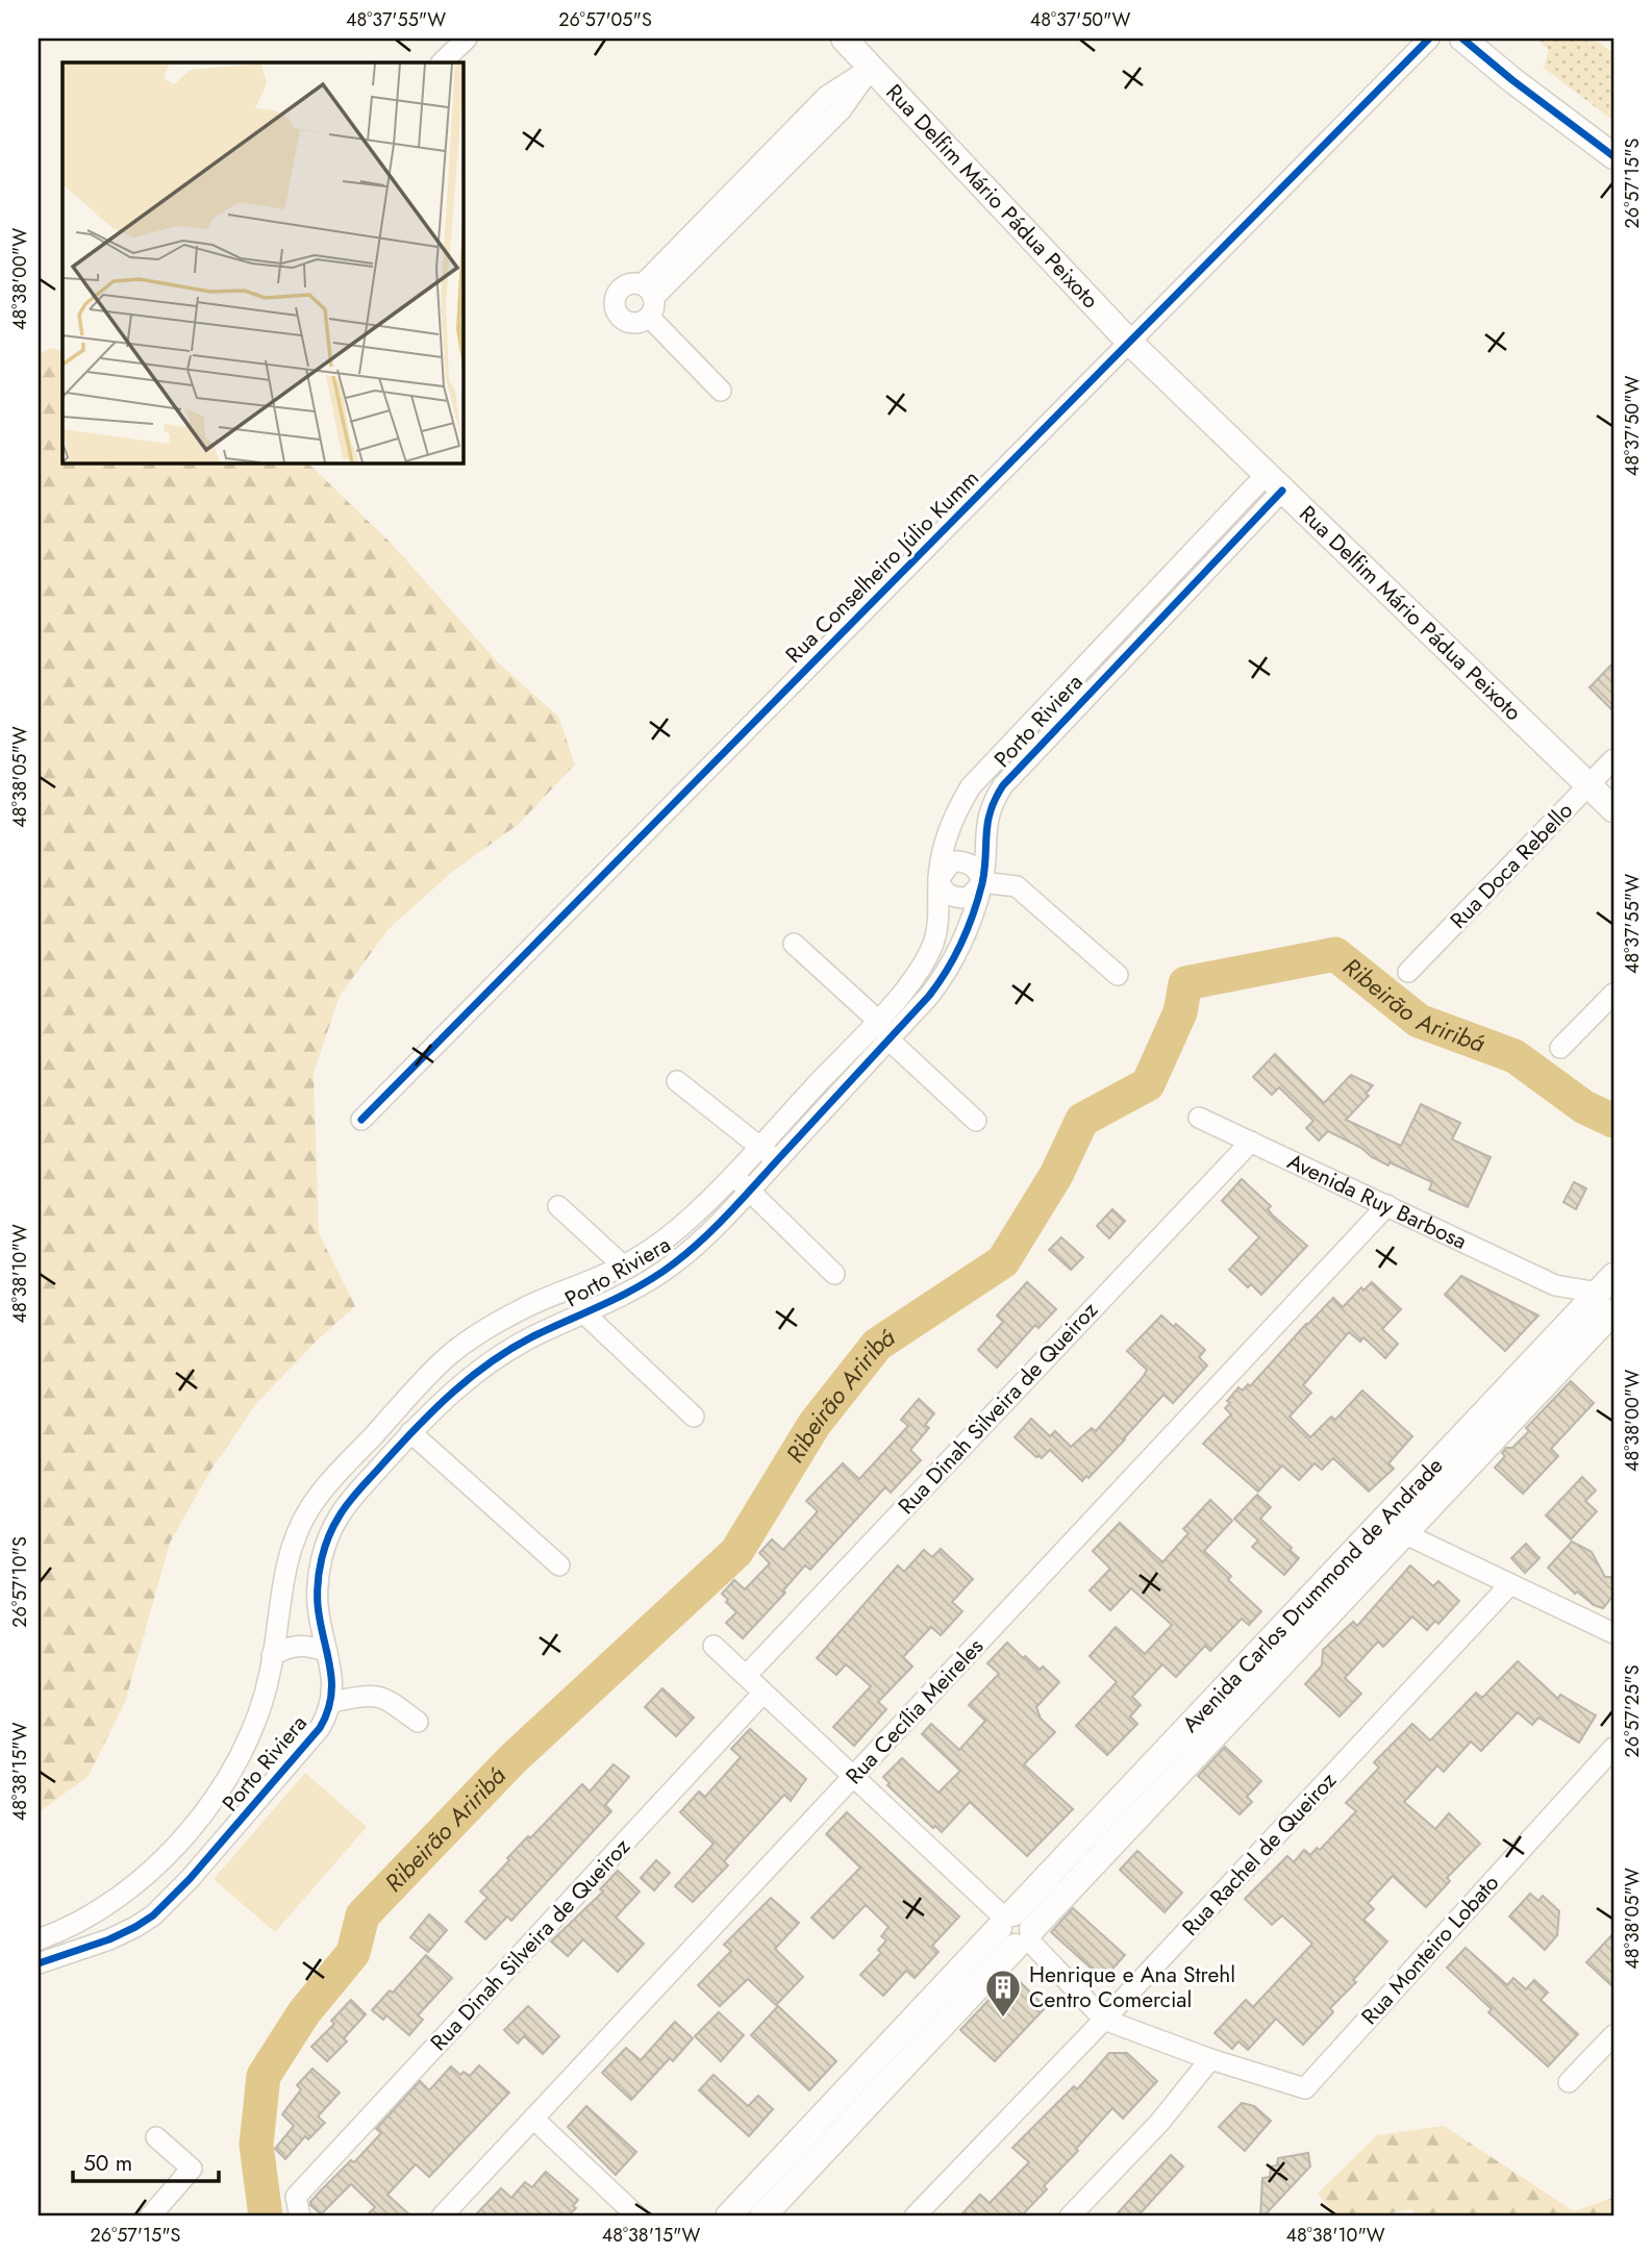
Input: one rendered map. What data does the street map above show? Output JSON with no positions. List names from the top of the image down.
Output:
{
  "streets": {
    "main road": ["Rua Delfim Mário Pádua Peixoto", "Avenida Carlos Drummond de Andrade"],
    "street": [
      "Rua Conselheiro Júlio Kumm",
      "Porto Riviera",
      "Rua Doca Rebello",
      "Avenida Ruy Barbosa",
      "Rua Dinah Silveira de Queiroz",
      "Rua Cecília Meireles",
      "Rua Rachel de Queiroz",
      "Rua Monteiro Lobato"
    ]
  },
  "crossings": [
    ["Rua Delfim Mário Pádua Peixoto", "Rua Conselheiro Júlio Kumm"],
    ["Rua Delfim Mário Pádua Peixoto", "Porto Riviera"],
    ["Rua Delfim Mário Pádua Peixoto", "Rua Doca Rebello"],
    ["Avenida Ruy Barbosa", "Rua Dinah Silveira de Queiroz"],
    ["Avenida Ruy Barbosa", "Avenida Carlos Drummond de Andrade"],
    ["Avenida Ruy Barbosa", "Rua Cecília Meireles"]
  ],
  "water": ["Ribeirão Ariribá"],
  "places": {
    "building": ["Henrique e Ana Strehl Centro Comercial"]
  },
  "scale_bar": "50 m",
  "coordinates": [
    "48°37'55\"W",
    "26°57'05\"S",
    "48°37'50\"W",
    "26°57'15\"S",
    "48°38'00\"W",
    "48°38'05\"W",
    "48°38'10\"W",
    "26°57'10\"S",
    "26°57'25\"S",
    "48°38'15\"W"
  ]
}
